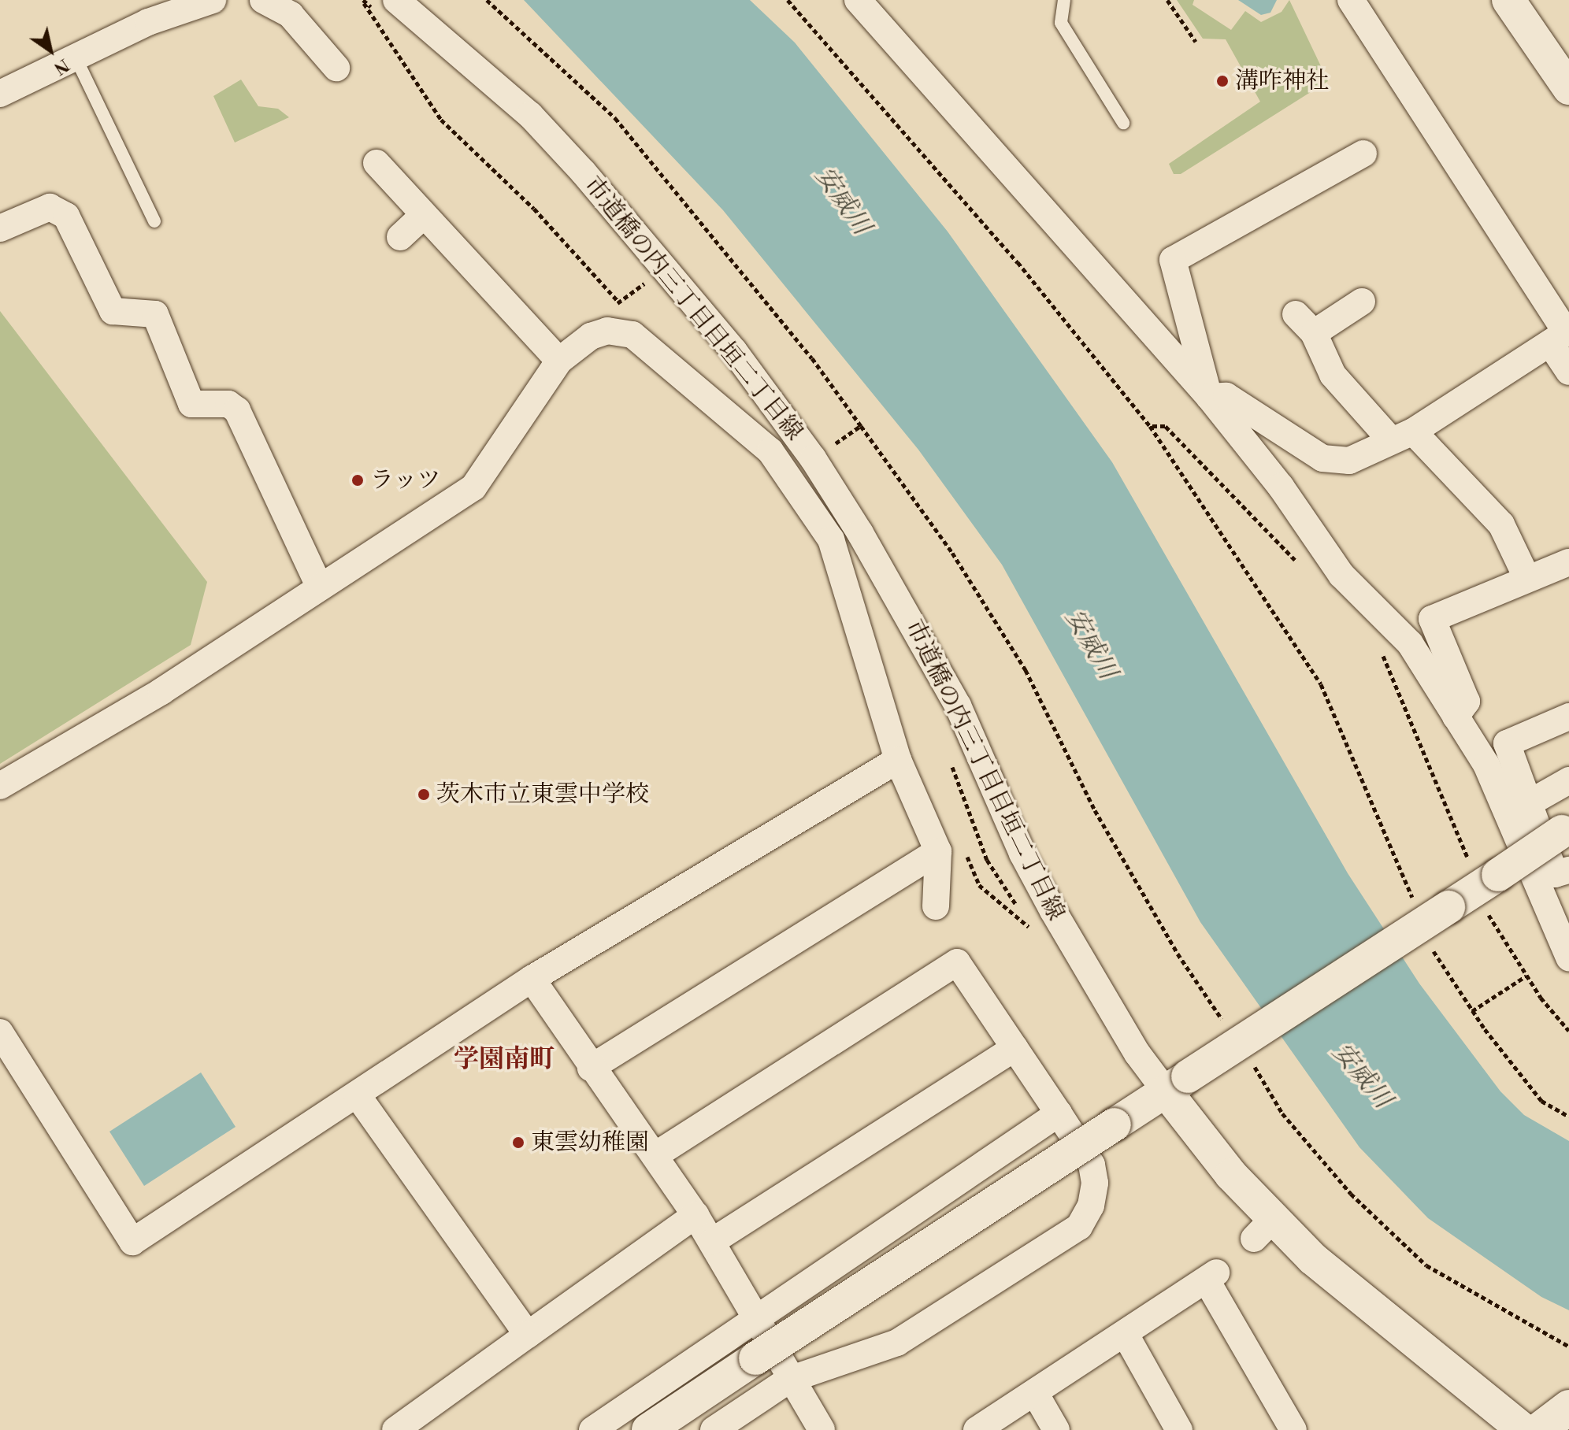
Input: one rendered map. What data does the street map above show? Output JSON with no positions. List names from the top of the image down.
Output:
{
  "streets": {
    "street": ["市道橋の内三丁目目垣二丁目線"]
  },
  "districts": ["学園南町"],
  "water": ["安威川"],
  "places": [
    "溝咋神社",
    "ラッツ",
    "茨木市立東雲中学校",
    "東雲幼稚園"
  ],
  "north": "bottom right"
}
